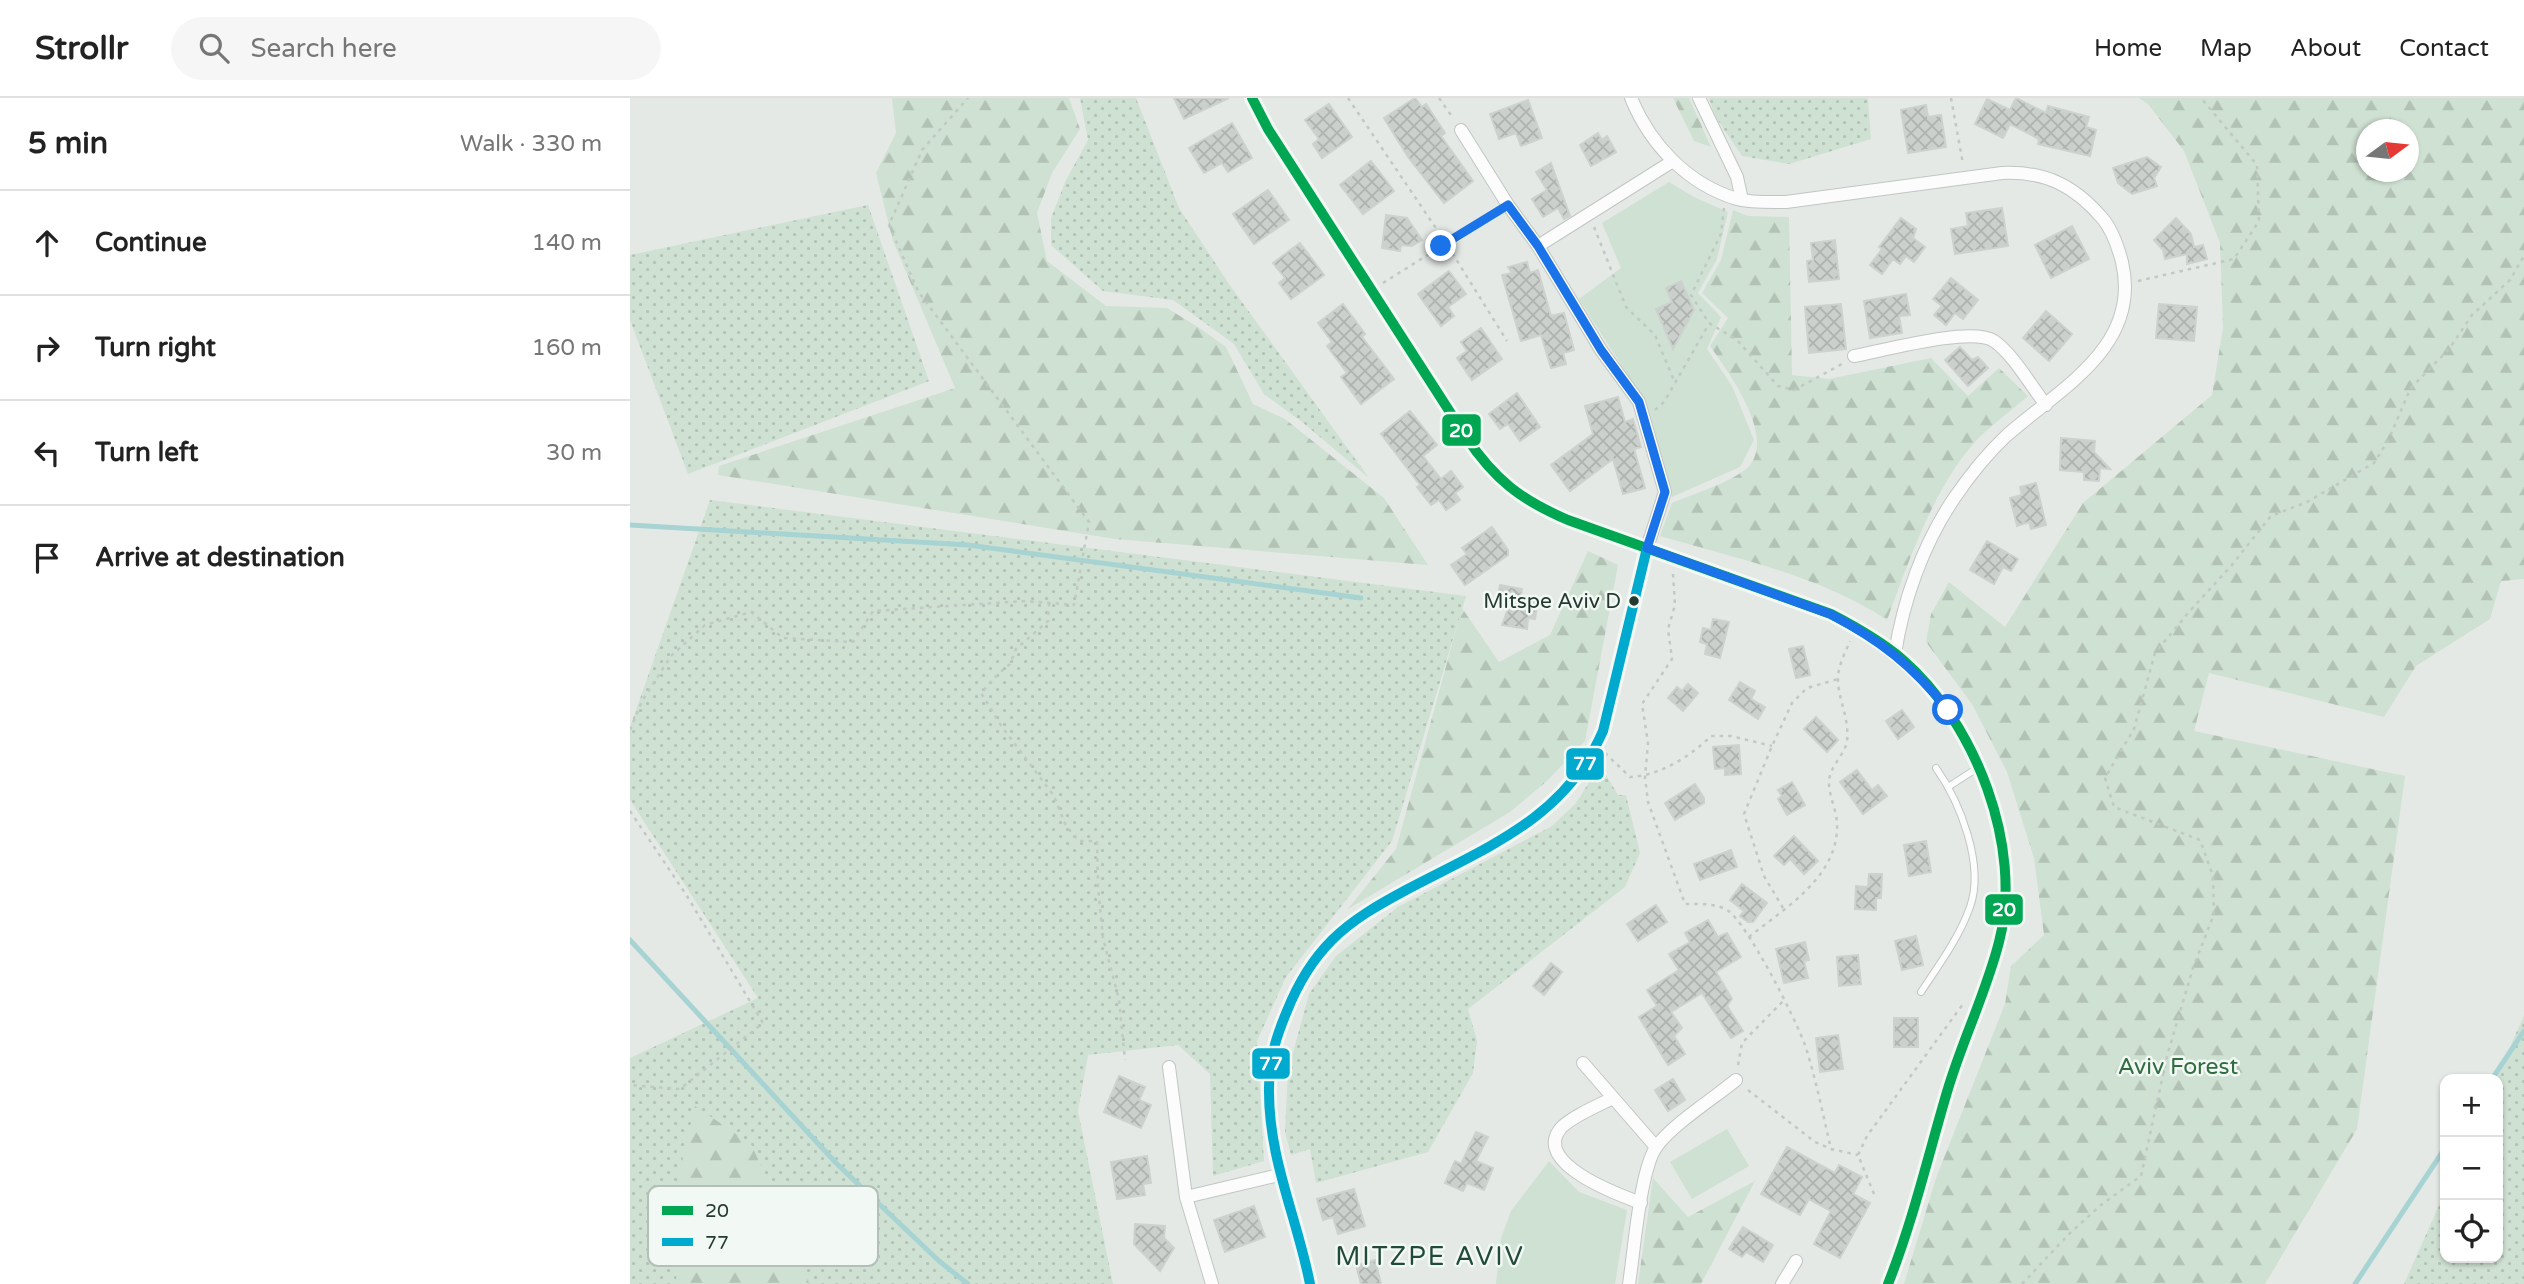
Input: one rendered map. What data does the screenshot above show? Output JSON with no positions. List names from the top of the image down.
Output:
{
  "districts": ["MITZPE AVIV"],
  "parks": ["Aviv Forest"],
  "places": ["Mitspe Aviv D"],
  "lines": ["transit line 20", "transit line 77"],
  "legend": ["20", "77"],
  "north": "right",
  "page": {
    "header": "Strollr",
    "search": "Search here",
    "nav": [
      "Home",
      "Map",
      "About",
      "Contact"
    ],
    "heading": ["5 min", "Walk · 330 m"],
    "list": [
      ["Continue", "140 m"],
      ["Turn right", "160 m"],
      ["Turn left", "30 m"],
      "Arrive at destination"
    ],
    "map_buttons": ["+", "−"]
  }
}
